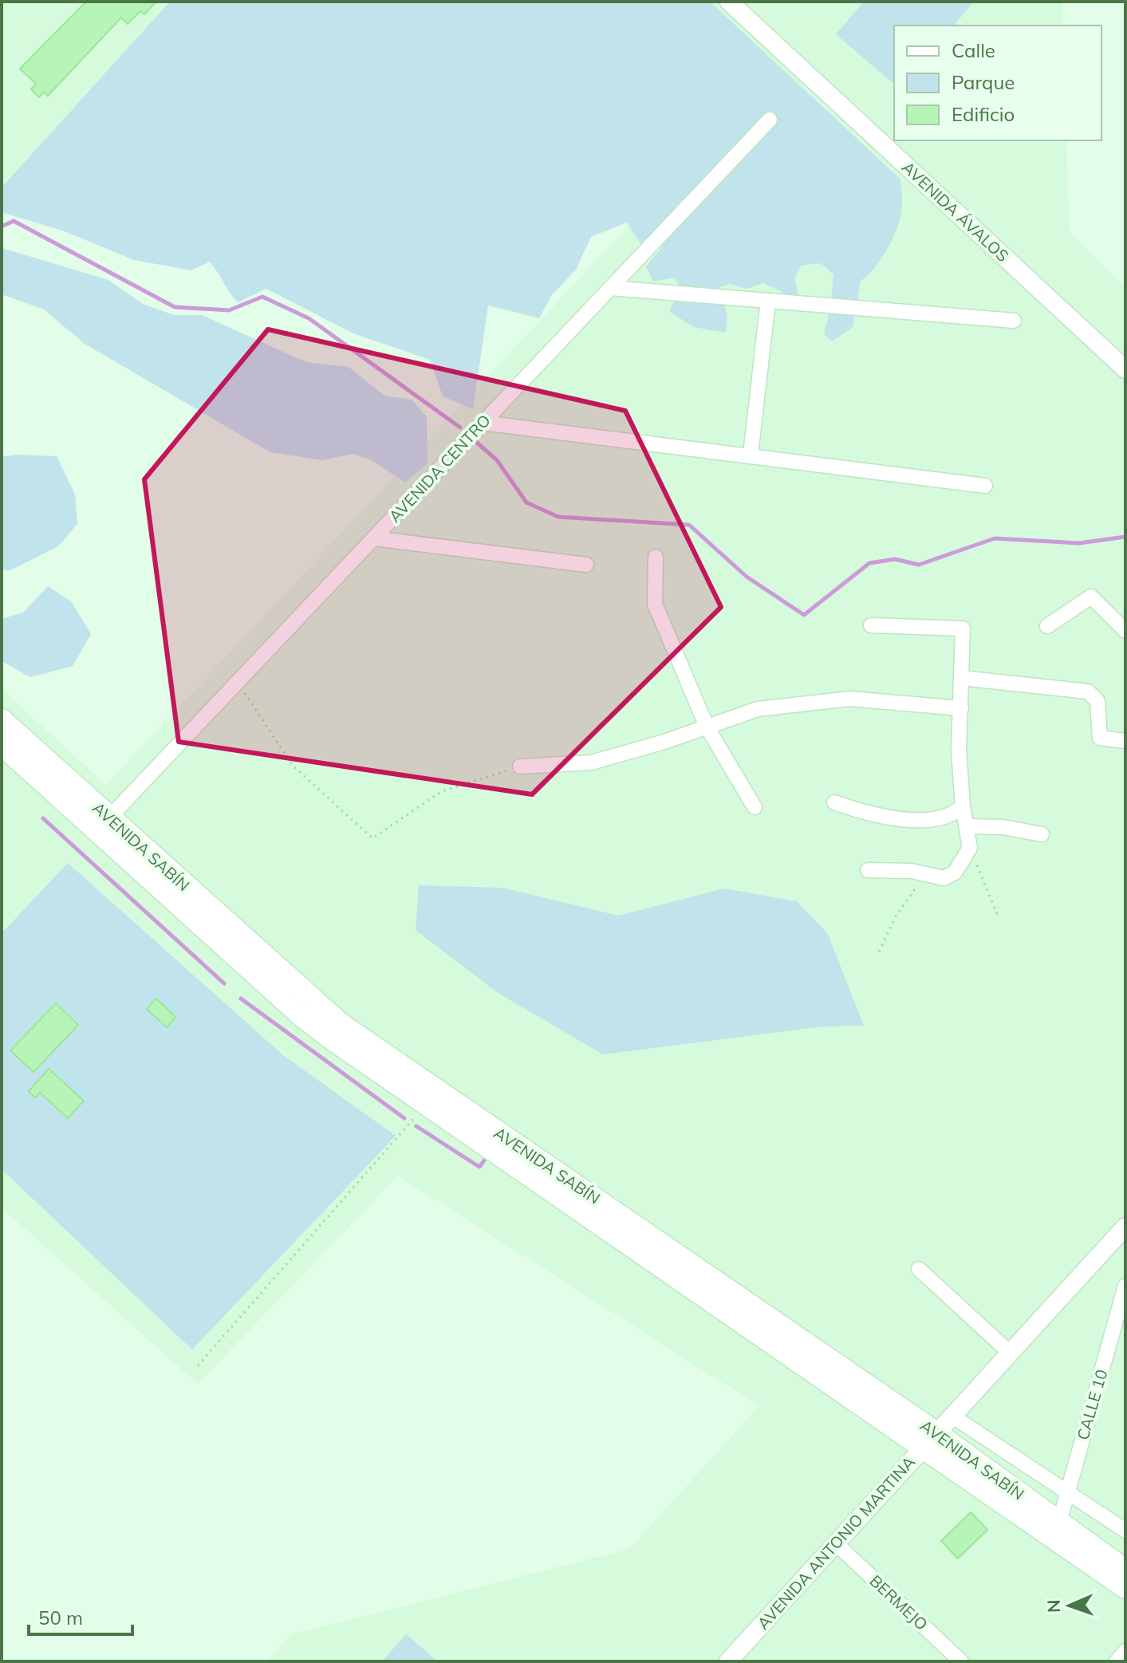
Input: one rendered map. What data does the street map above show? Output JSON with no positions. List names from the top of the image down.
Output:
{
  "streets": {
    "main road": ["AVENIDA SABÍN"],
    "street": [
      "AVENIDA ÁVALOS",
      "AVENIDA CENTRO",
      "CALLE 10",
      "AVENIDA ANTONIO MARTINA",
      "BERMEJO"
    ]
  },
  "crossings": [
    ["AVENIDA CENTRO", "AVENIDA SABÍN"],
    ["AVENIDA SABÍN", "CALLE 10"],
    ["AVENIDA SABÍN", "AVENIDA ANTONIO MARTINA"],
    ["AVENIDA ANTONIO MARTINA", "BERMEJO"]
  ],
  "legend": ["Calle", "Parque", "Edificio"],
  "scale_bar": "50 m",
  "north": "left"
}
